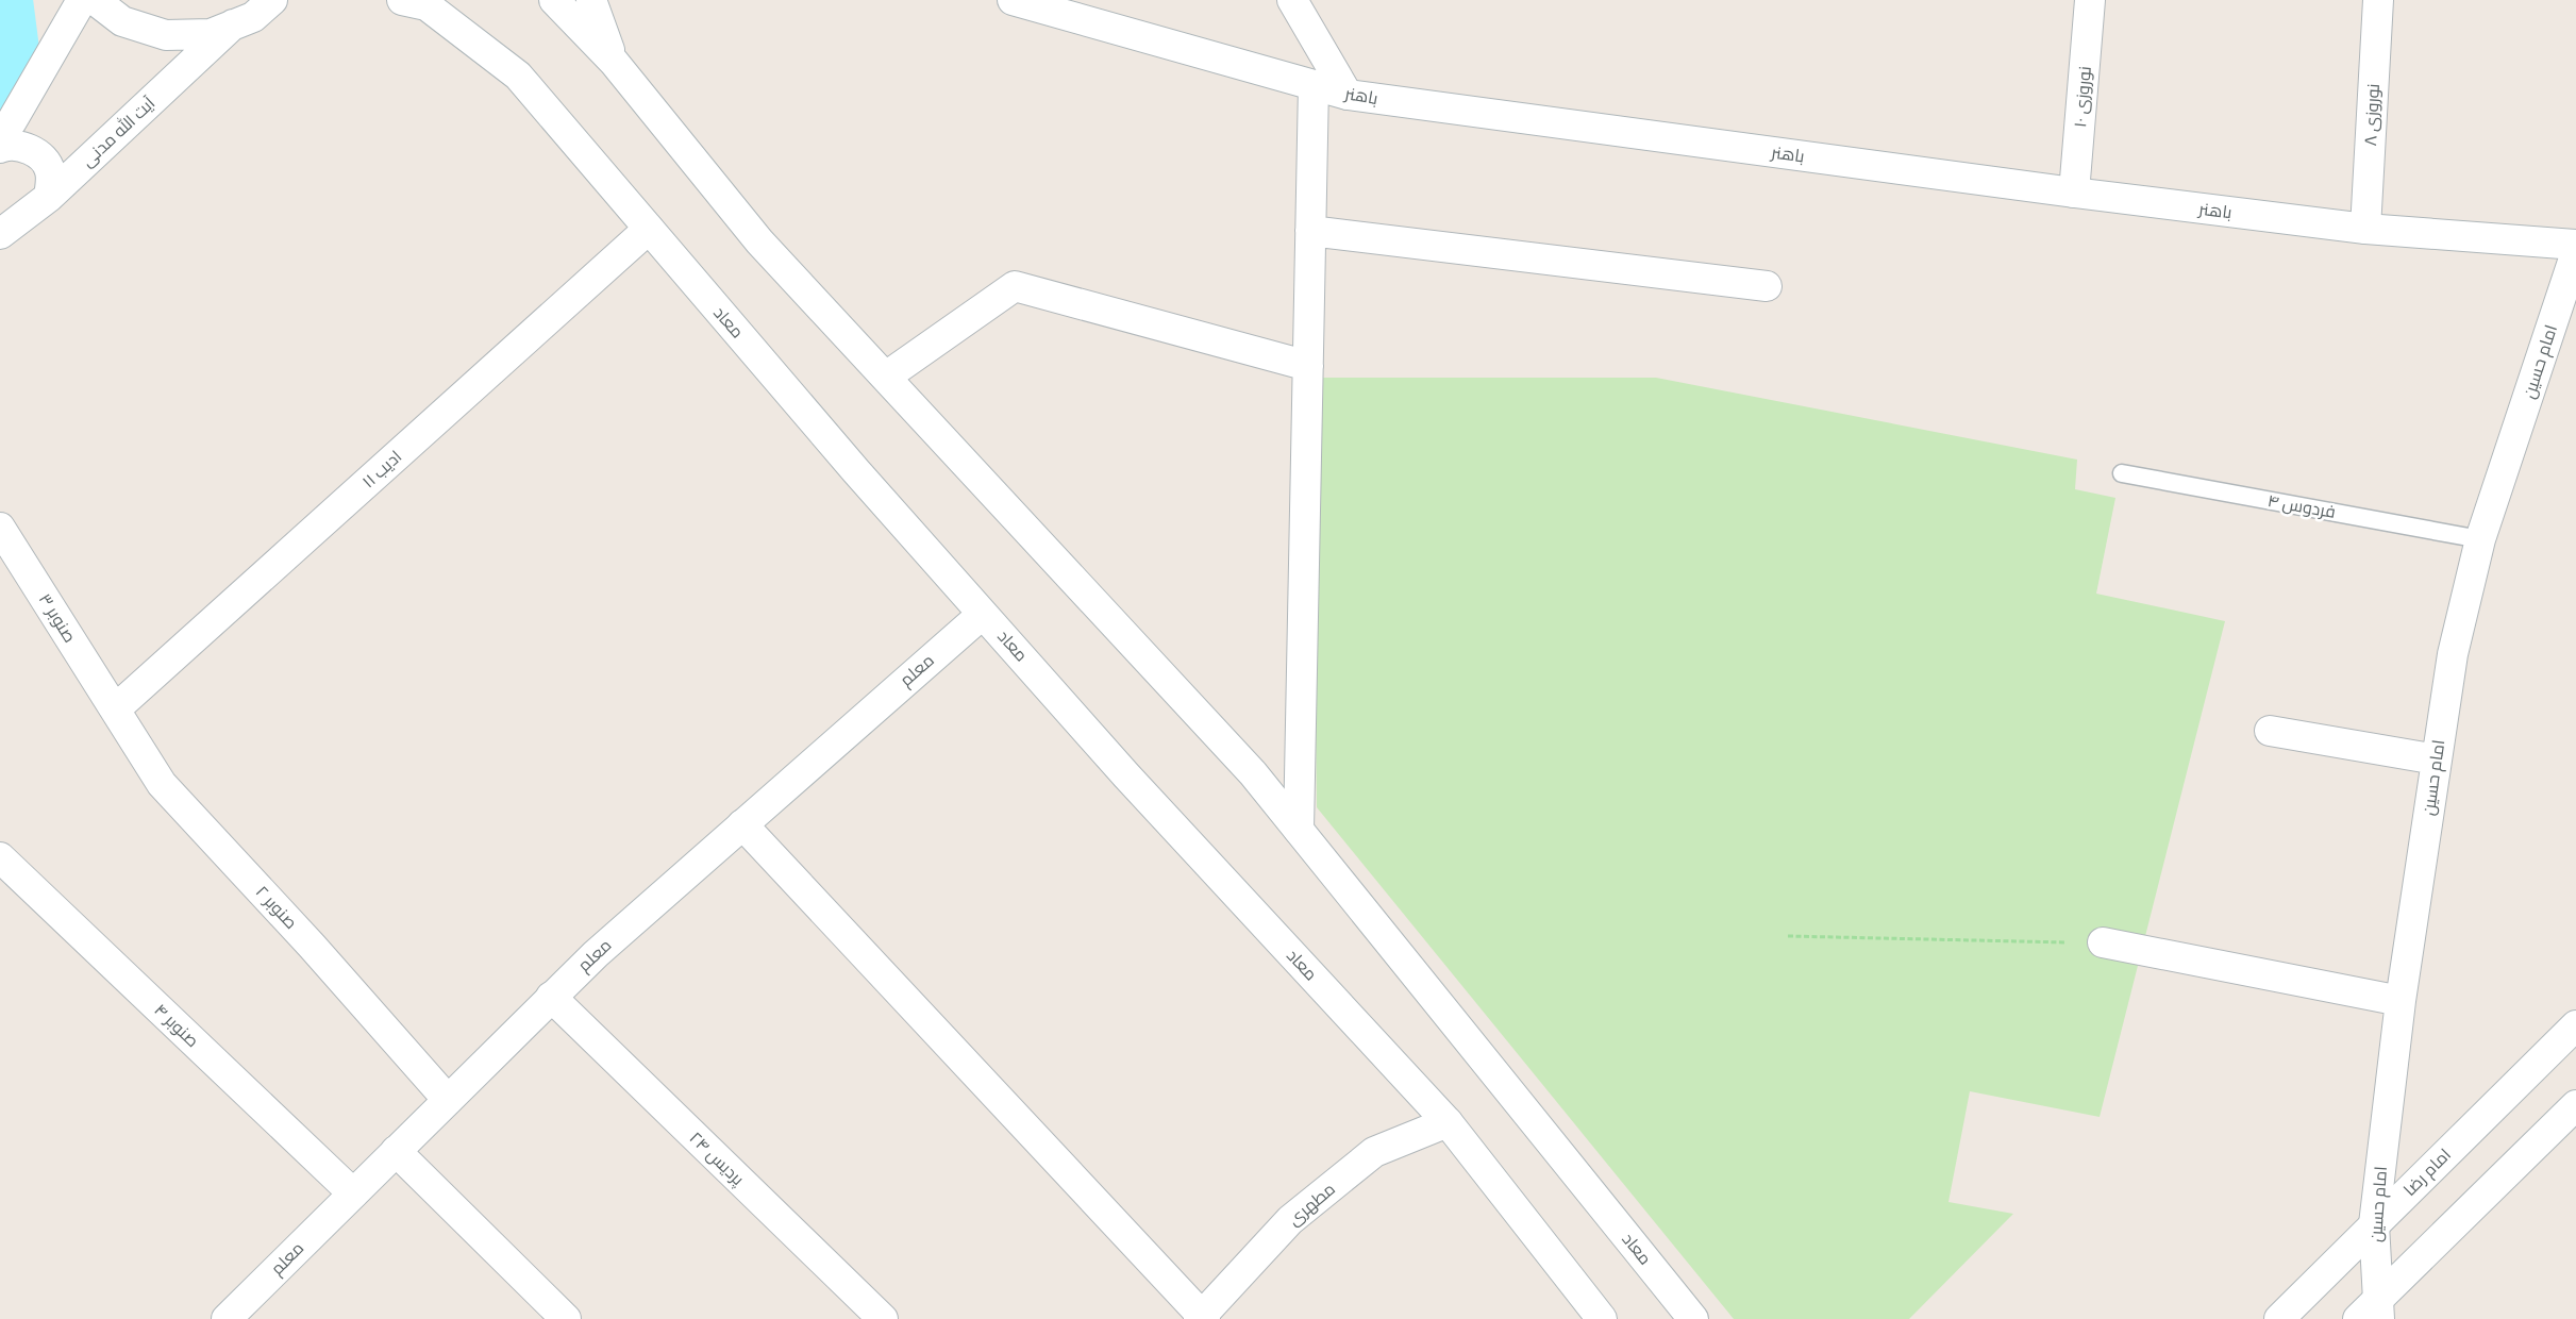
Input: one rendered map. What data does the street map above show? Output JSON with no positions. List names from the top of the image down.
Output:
{
  "streets": {
    "main road": [
      "باهنر",
      "نوروزی ۱۰",
      "نوروزی ۸",
      "آیت الله مدنی",
      "معاد",
      "امام حسین",
      "ادیب ۱۱",
      "صنوبر ۳",
      "معلم",
      "صنوبر ۲",
      "صنوبر ۴",
      "پردیس ۲۴",
      "امام رضا",
      "مطهری"
    ],
    "lane": ["فردوس ۴"]
  },
  "crossings": [
    ["باهنر", "نوروزی ۱۰"],
    ["باهنر", "نوروزی ۸"],
    ["معاد", "ادیب ۱۱"],
    ["معاد", "معلم"],
    ["معاد", "مطهری"],
    ["امام حسین", "فردوس ۴"],
    ["امام حسین", "امام رضا"],
    ["ادیب ۱۱", "صنوبر ۳"],
    ["ادیب ۱۱", "صنوبر ۲"],
    ["صنوبر ۳", "صنوبر ۲"],
    ["معلم", "صنوبر ۲"],
    ["معلم", "صنوبر ۴"],
    ["معلم", "پردیس ۲۴"]
  ]
}
